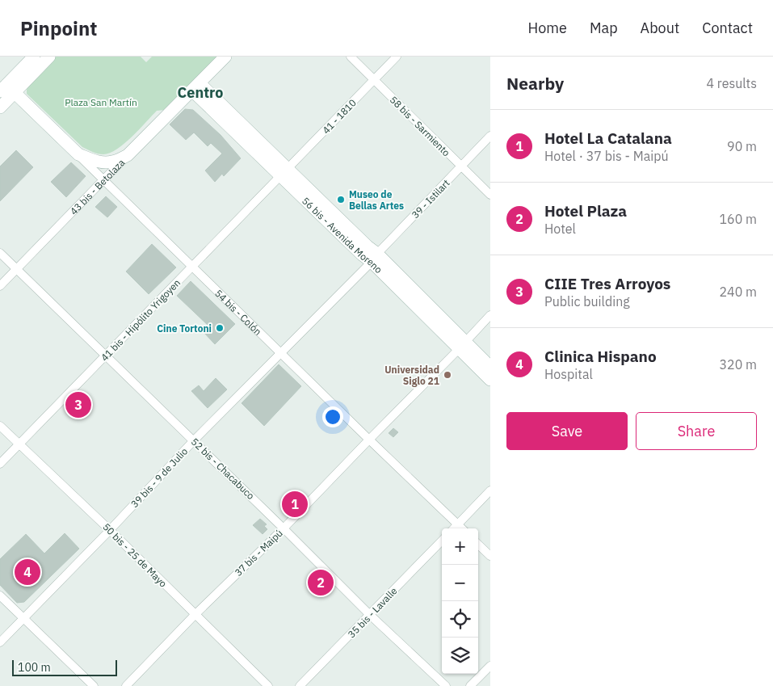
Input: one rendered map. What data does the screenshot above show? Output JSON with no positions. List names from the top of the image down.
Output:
{
  "streets": {
    "main road": ["43 bis - Betolaza", "56 bis - Avenida Moreno", "54 bis - Colón"],
    "street": [
      "41 - 1810",
      "58 bis - Sarmiento",
      "39 - Istilart",
      "41 bis - Hipólito Yrigoyen",
      "52 bis - Chacabuco",
      "39 bis - 9 de Julio",
      "37 bis - Maipú",
      "50 bis - 25 de Mayo",
      "35 bis - Lavalle"
    ]
  },
  "crossings": [
    ["41 - 1810", "58 bis - Sarmiento"],
    ["41 - 1810", "56 bis - Avenida Moreno"],
    ["41 - 1810", "41 bis - Hipólito Yrigoyen"],
    ["58 bis - Sarmiento", "39 - Istilart"],
    ["43 bis - Betolaza", "56 bis - Avenida Moreno"],
    ["43 bis - Betolaza", "54 bis - Colón"],
    ["43 bis - Betolaza", "52 bis - Chacabuco"],
    ["39 - Istilart", "56 bis - Avenida Moreno"],
    ["39 - Istilart", "39 bis - 9 de Julio"],
    ["56 bis - Avenida Moreno", "41 bis - Hipólito Yrigoyen"],
    ["56 bis - Avenida Moreno", "39 bis - 9 de Julio"],
    ["56 bis - Avenida Moreno", "37 bis - Maipú"],
    ["54 bis - Colón", "41 bis - Hipólito Yrigoyen"],
    ["54 bis - Colón", "39 bis - 9 de Julio"],
    ["54 bis - Colón", "37 bis - Maipú"],
    ["41 bis - Hipólito Yrigoyen", "52 bis - Chacabuco"],
    ["41 bis - Hipólito Yrigoyen", "50 bis - 25 de Mayo"],
    ["52 bis - Chacabuco", "39 bis - 9 de Julio"],
    ["52 bis - Chacabuco", "37 bis - Maipú"],
    ["52 bis - Chacabuco", "35 bis - Lavalle"],
    ["39 bis - 9 de Julio", "50 bis - 25 de Mayo"],
    ["37 bis - Maipú", "50 bis - 25 de Mayo"]
  ],
  "districts": ["Centro"],
  "parks": ["Plaza San Martín"],
  "places": ["Museo de Bellas Artes", "Cine Tortoni", "Universidad Siglo 21"],
  "scale_bar": "100 m",
  "page": {
    "header": "Pinpoint",
    "nav": [
      "Home",
      "Map",
      "About",
      "Contact"
    ],
    "heading": ["Nearby", "4 results"],
    "list": [
      {
        "mark": "1",
        "name": "Hotel La Catalana",
        "note": "Hotel · 37 bis - Maipú",
        "value": "90 m"
      },
      {
        "mark": "2",
        "name": "Hotel Plaza",
        "note": "Hotel",
        "value": "160 m"
      },
      {
        "mark": "3",
        "name": "CIIE Tres Arroyos",
        "note": "Public building",
        "value": "240 m"
      },
      {
        "mark": "4",
        "name": "Clinica Hispano",
        "note": "Hospital",
        "value": "320 m"
      }
    ],
    "pins": [
      "3",
      "1",
      "4",
      "2"
    ],
    "buttons": ["Save", "Share"],
    "map_buttons": ["+", "−"],
    "scale": "100 m"
  }
}
